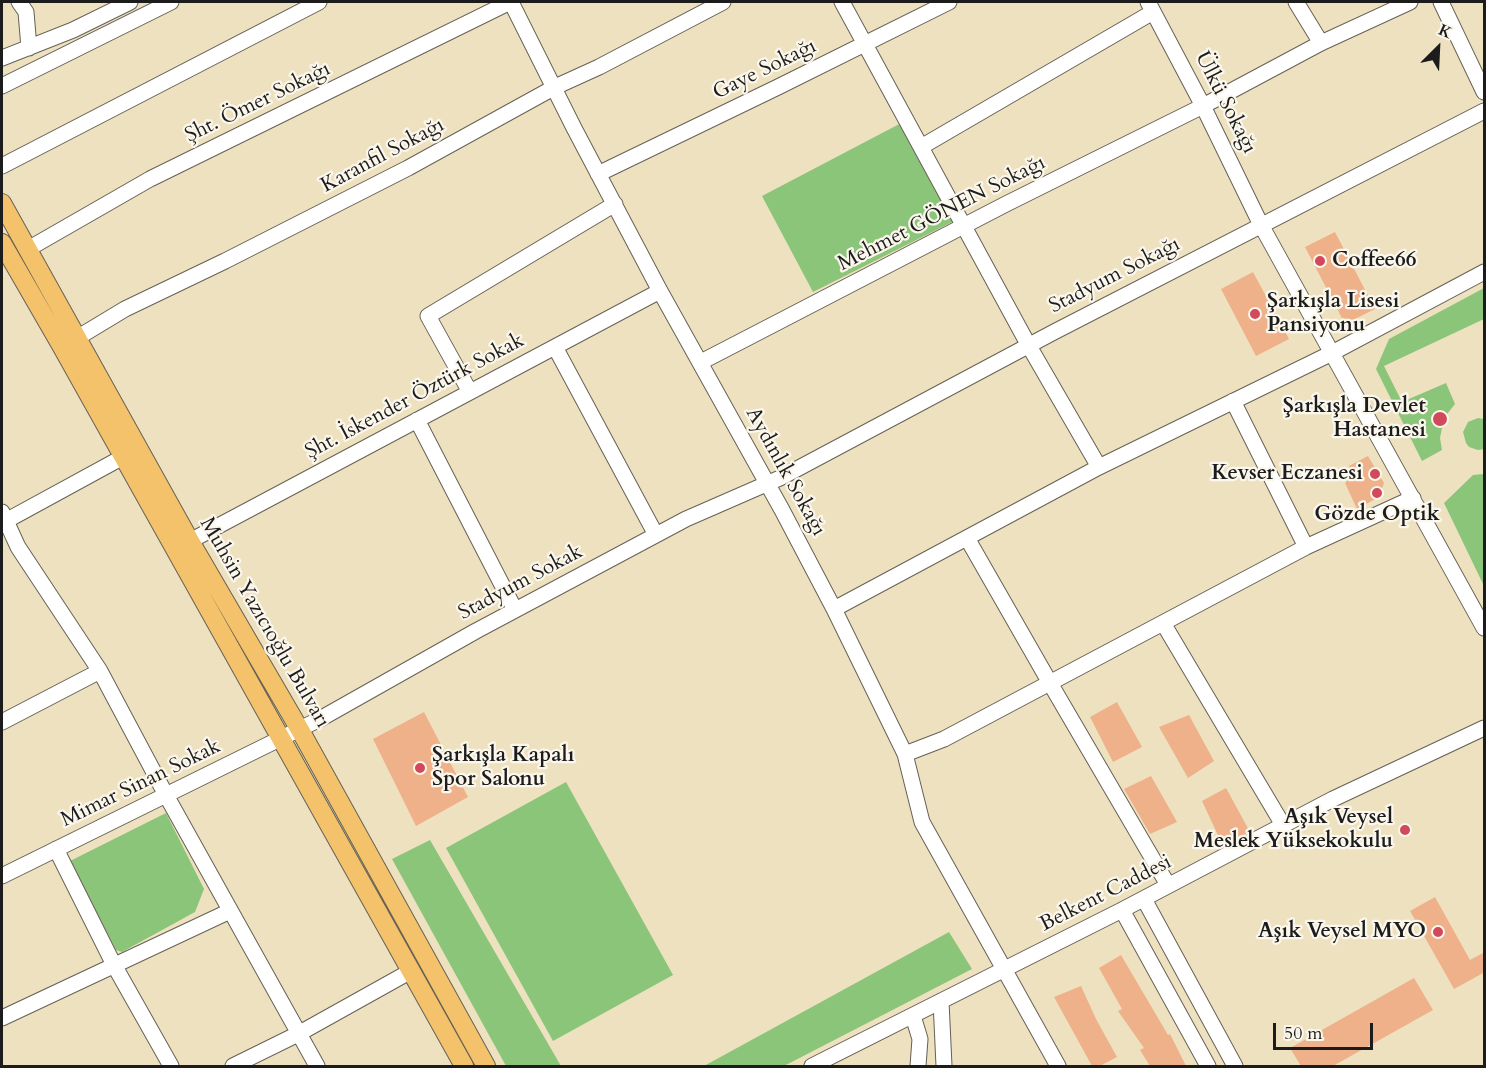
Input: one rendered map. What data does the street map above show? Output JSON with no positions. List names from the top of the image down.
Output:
{
  "streets": {
    "main road": ["Muhsin Yazıcıoğlu Bulvarı"],
    "street": [
      "Gaye Sokağı",
      "Şht. Ömer Sokağı",
      "Ülkü Sokağı",
      "Karanfil Sokağı",
      "Mehmet GÖNEN Sokağı",
      "Stadyum Sokağı",
      "Şht. İskender Öztürk Sokak",
      "Aydınlık Sokağı",
      "Stadyum Sokak",
      "Mimar Sinan Sokak",
      "Belkent Caddesi"
    ]
  },
  "crossings": [
    ["Gaye Sokağı", "Aydınlık Sokağı"],
    ["Şht. Ömer Sokağı", "Aydınlık Sokağı"],
    ["Şht. Ömer Sokağı", "Muhsin Yazıcıoğlu Bulvarı"],
    ["Ülkü Sokağı", "Mehmet GÖNEN Sokağı"],
    ["Ülkü Sokağı", "Stadyum Sokağı"],
    ["Karanfil Sokağı", "Aydınlık Sokağı"],
    ["Karanfil Sokağı", "Muhsin Yazıcıoğlu Bulvarı"],
    ["Mehmet GÖNEN Sokağı", "Aydınlık Sokağı"],
    ["Stadyum Sokağı", "Aydınlık Sokağı"],
    ["Stadyum Sokağı", "Stadyum Sokak"],
    ["Şht. İskender Öztürk Sokak", "Aydınlık Sokağı"],
    ["Şht. İskender Öztürk Sokak", "Muhsin Yazıcıoğlu Bulvarı"],
    ["Aydınlık Sokağı", "Stadyum Sokak"],
    ["Aydınlık Sokağı", "Belkent Caddesi"],
    ["Stadyum Sokak", "Muhsin Yazıcıoğlu Bulvarı"],
    ["Stadyum Sokak", "Mimar Sinan Sokak"],
    ["Muhsin Yazıcıoğlu Bulvarı", "Mimar Sinan Sokak"]
  ],
  "places": [
    "Coffee66",
    "Şarkışla Lisesi Pansiyonu",
    "Şarkışla Devlet Hastanesi",
    "Kevser Eczanesi",
    "Gözde Optik",
    "Şarkışla Kapalı Spor Salonu",
    "Aşık Veysel Meslek Yüksekokulu",
    "Aşık Veysel MYO"
  ],
  "scale_bar": "50 m",
  "north": "top right"
}
